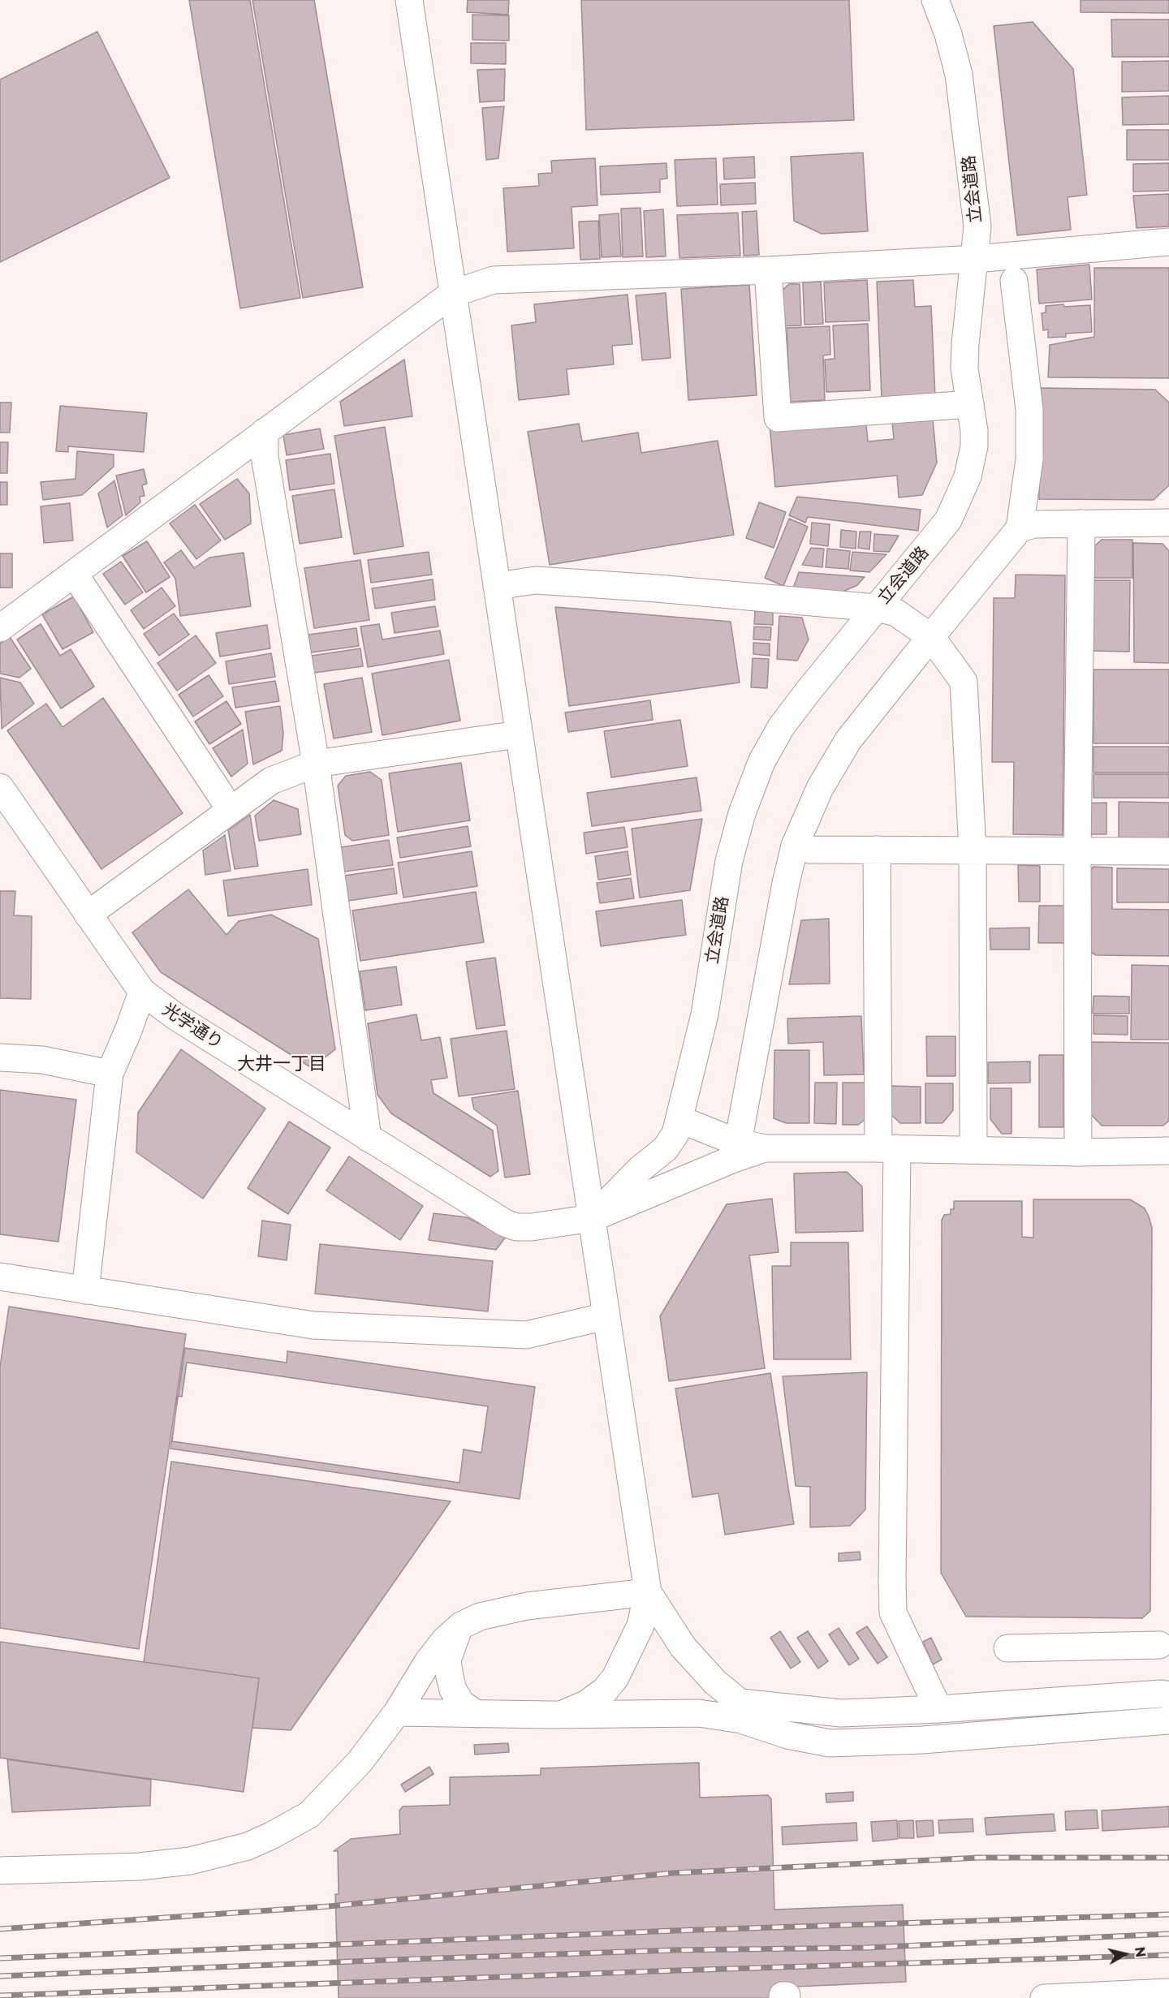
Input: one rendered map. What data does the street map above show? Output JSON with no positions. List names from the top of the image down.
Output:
{
  "streets": {
    "street": ["立会道路", "光学通り"]
  },
  "crossings": [
    ["立会道路", "光学通り"]
  ],
  "districts": ["大井一丁目"],
  "north": "right"
}
